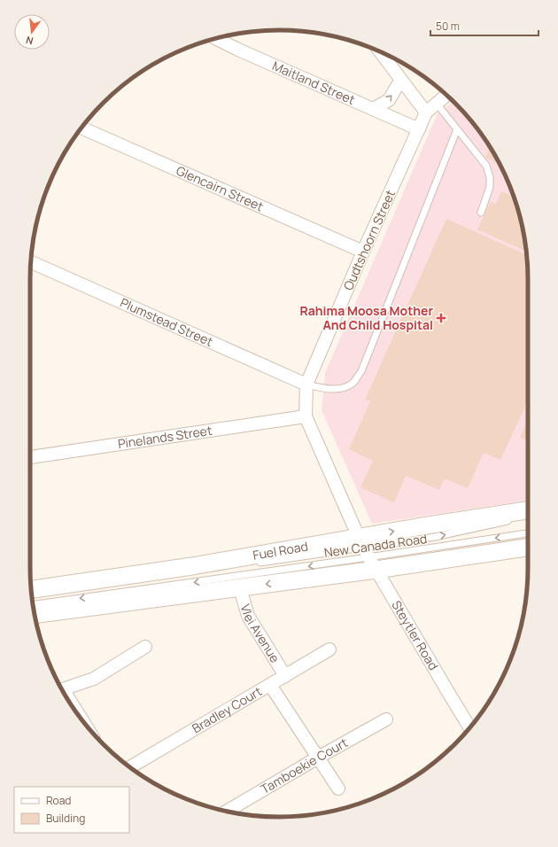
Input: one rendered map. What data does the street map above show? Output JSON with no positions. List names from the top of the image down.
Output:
{
  "streets": {
    "main road": ["Fuel Road"],
    "street": [
      "Maitland Street",
      "Glencairn Street",
      "Oudtshoorn Street",
      "Plumstead Street",
      "Pinelands Street",
      "Vlei Avenue",
      "Steytler Road",
      "Bradley Court",
      "Tamboekie Court"
    ],
    "lane": ["New Canada Road"]
  },
  "crossings": [
    ["Maitland Street", "Oudtshoorn Street"],
    ["Glencairn Street", "Oudtshoorn Street"],
    ["Oudtshoorn Street", "Plumstead Street"],
    ["Oudtshoorn Street", "Pinelands Street"],
    ["Oudtshoorn Street", "New Canada Road"],
    ["Oudtshoorn Street", "Fuel Road"],
    ["Oudtshoorn Street", "Steytler Road"],
    ["New Canada Road", "Fuel Road"],
    ["New Canada Road", "Steytler Road"],
    ["Fuel Road", "Vlei Avenue"],
    ["Fuel Road", "Steytler Road"],
    ["Vlei Avenue", "Bradley Court"]
  ],
  "places": {
    "health": ["Rahima Moosa Mother And Child Hospital"]
  },
  "legend": ["Road", "Building"],
  "scale_bar": "50 m",
  "north": "bottom"
}
